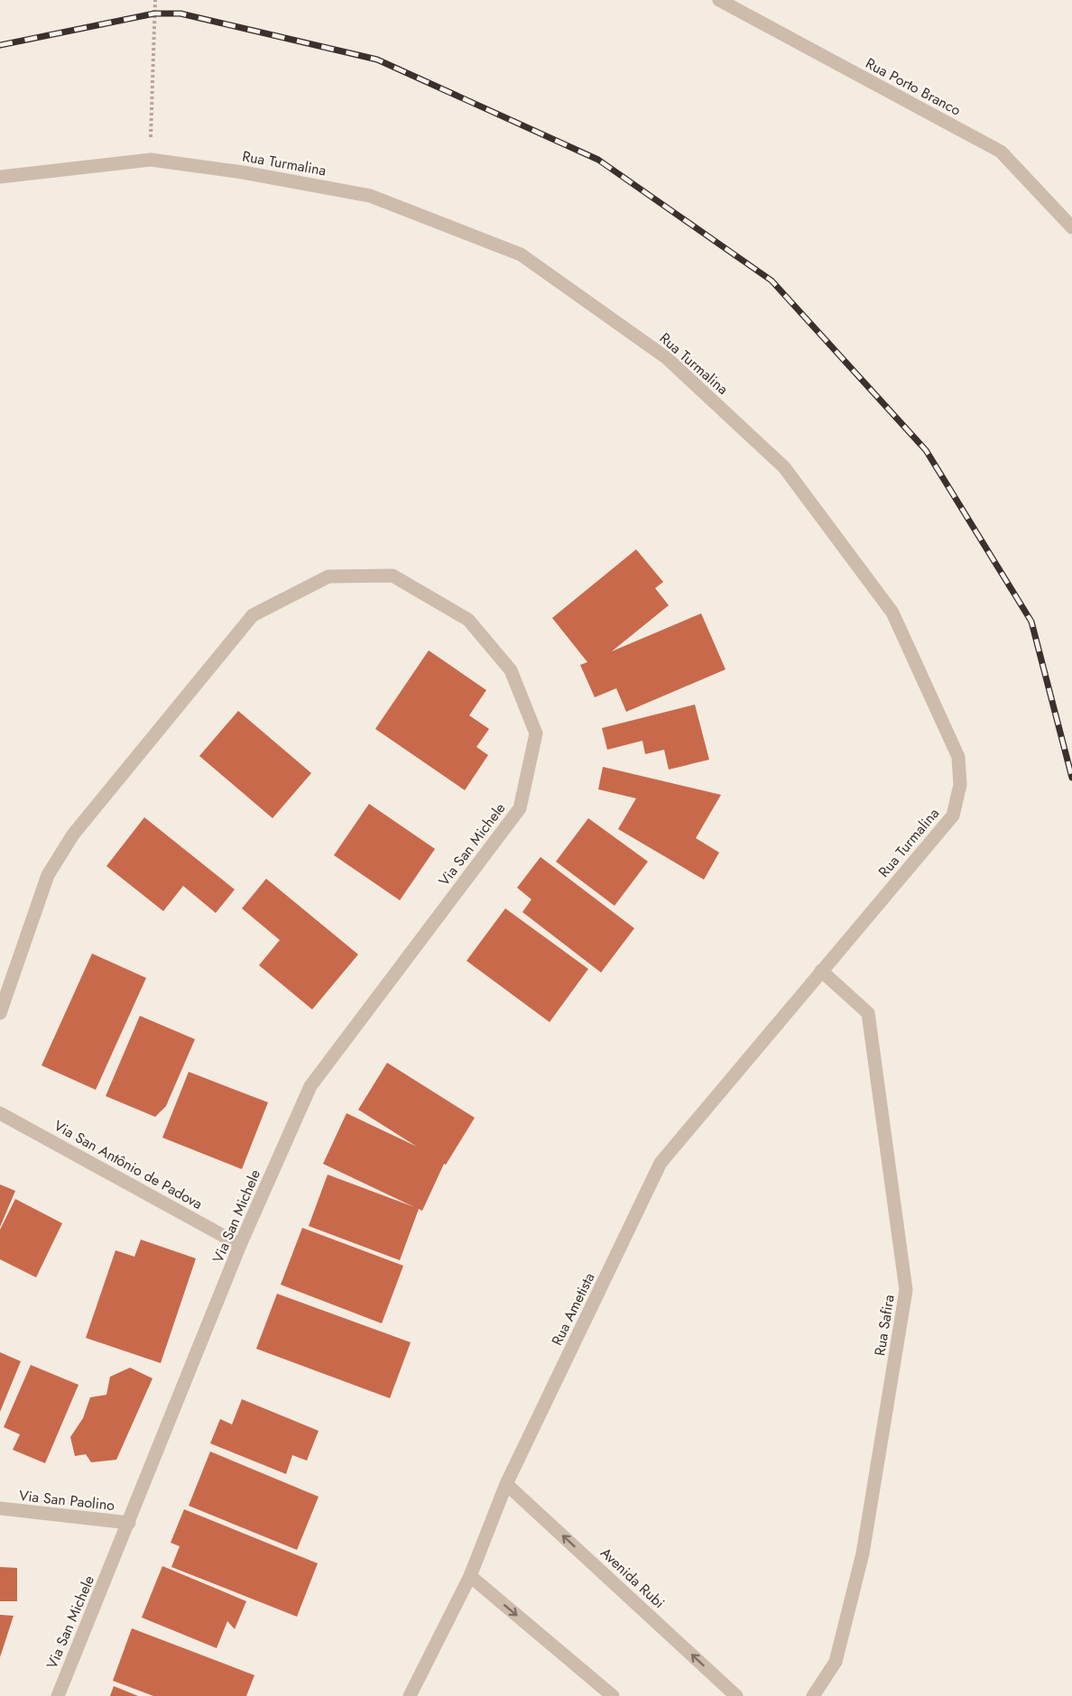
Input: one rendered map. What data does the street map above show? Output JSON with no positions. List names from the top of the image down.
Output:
{
  "streets": {
    "street": [
      "Rua Porto Branco",
      "Rua Turmalina",
      "Via San Michele",
      "Via San Antônio de Padova",
      "Rua Ametista",
      "Rua Safira",
      "Via San Paolino",
      "Avenida Rubi"
    ]
  },
  "crossings": [
    ["Rua Turmalina", "Rua Ametista"],
    ["Rua Turmalina", "Rua Safira"],
    ["Via San Michele", "Via San Antônio de Padova"],
    ["Via San Michele", "Via San Paolino"],
    ["Rua Ametista", "Rua Safira"],
    ["Rua Ametista", "Avenida Rubi"]
  ]
}
